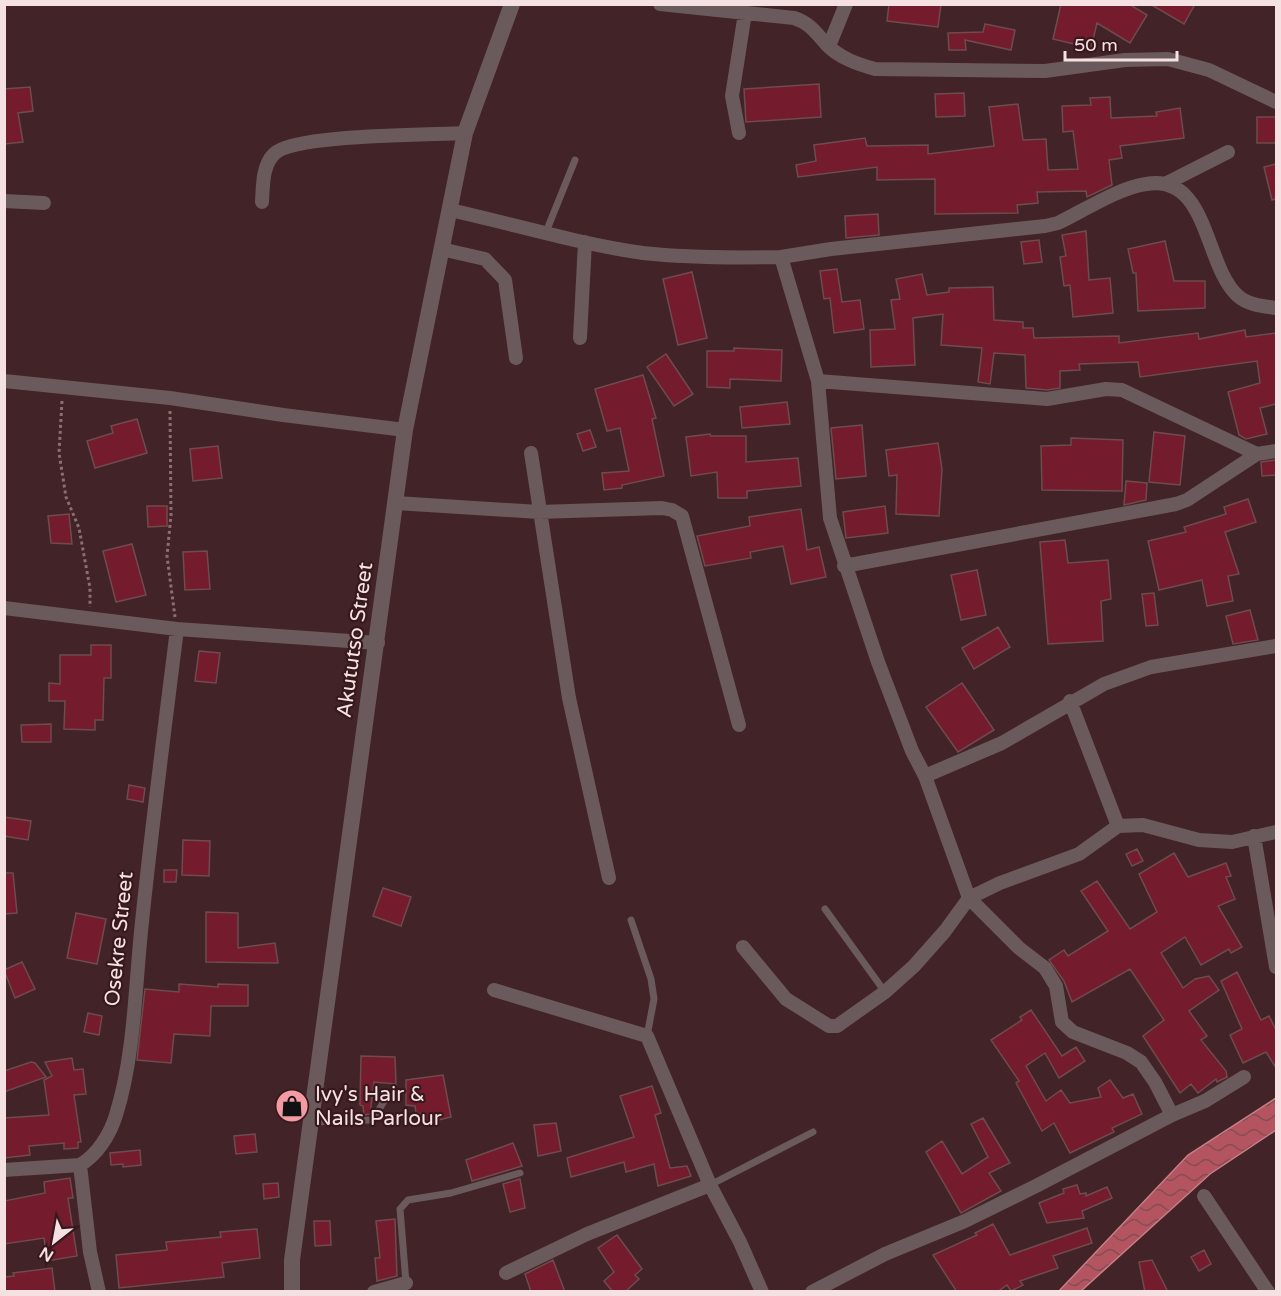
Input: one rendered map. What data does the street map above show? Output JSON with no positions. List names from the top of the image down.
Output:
{
  "streets": {
    "street": ["Akututso Street", "Osekre Street"]
  },
  "places": {
    "shop": ["Ivy's Hair & Nails Parlour"]
  },
  "scale_bar": "50 m",
  "north": "bottom left"
}
